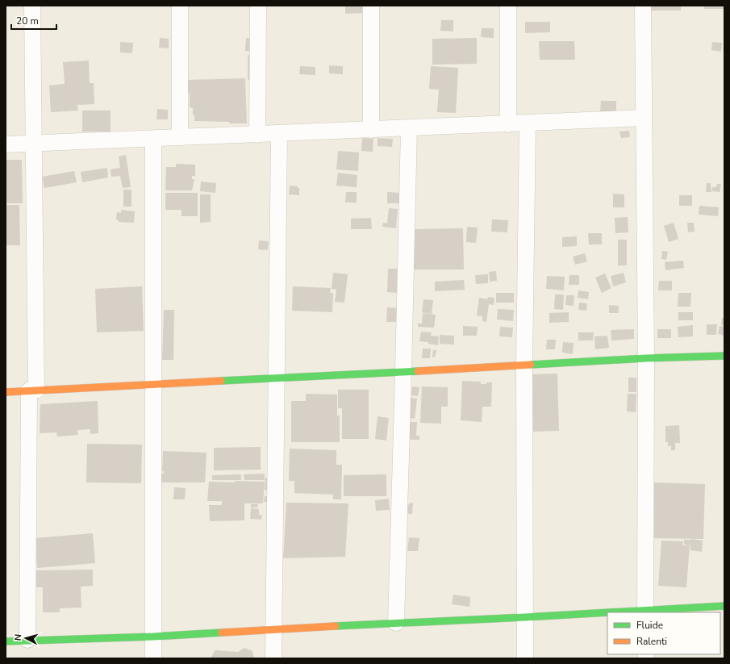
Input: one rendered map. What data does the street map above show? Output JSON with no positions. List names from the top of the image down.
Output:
{
  "legend": ["Fluide", "Ralenti"],
  "scale_bar": "20 m",
  "north": "left"
}
